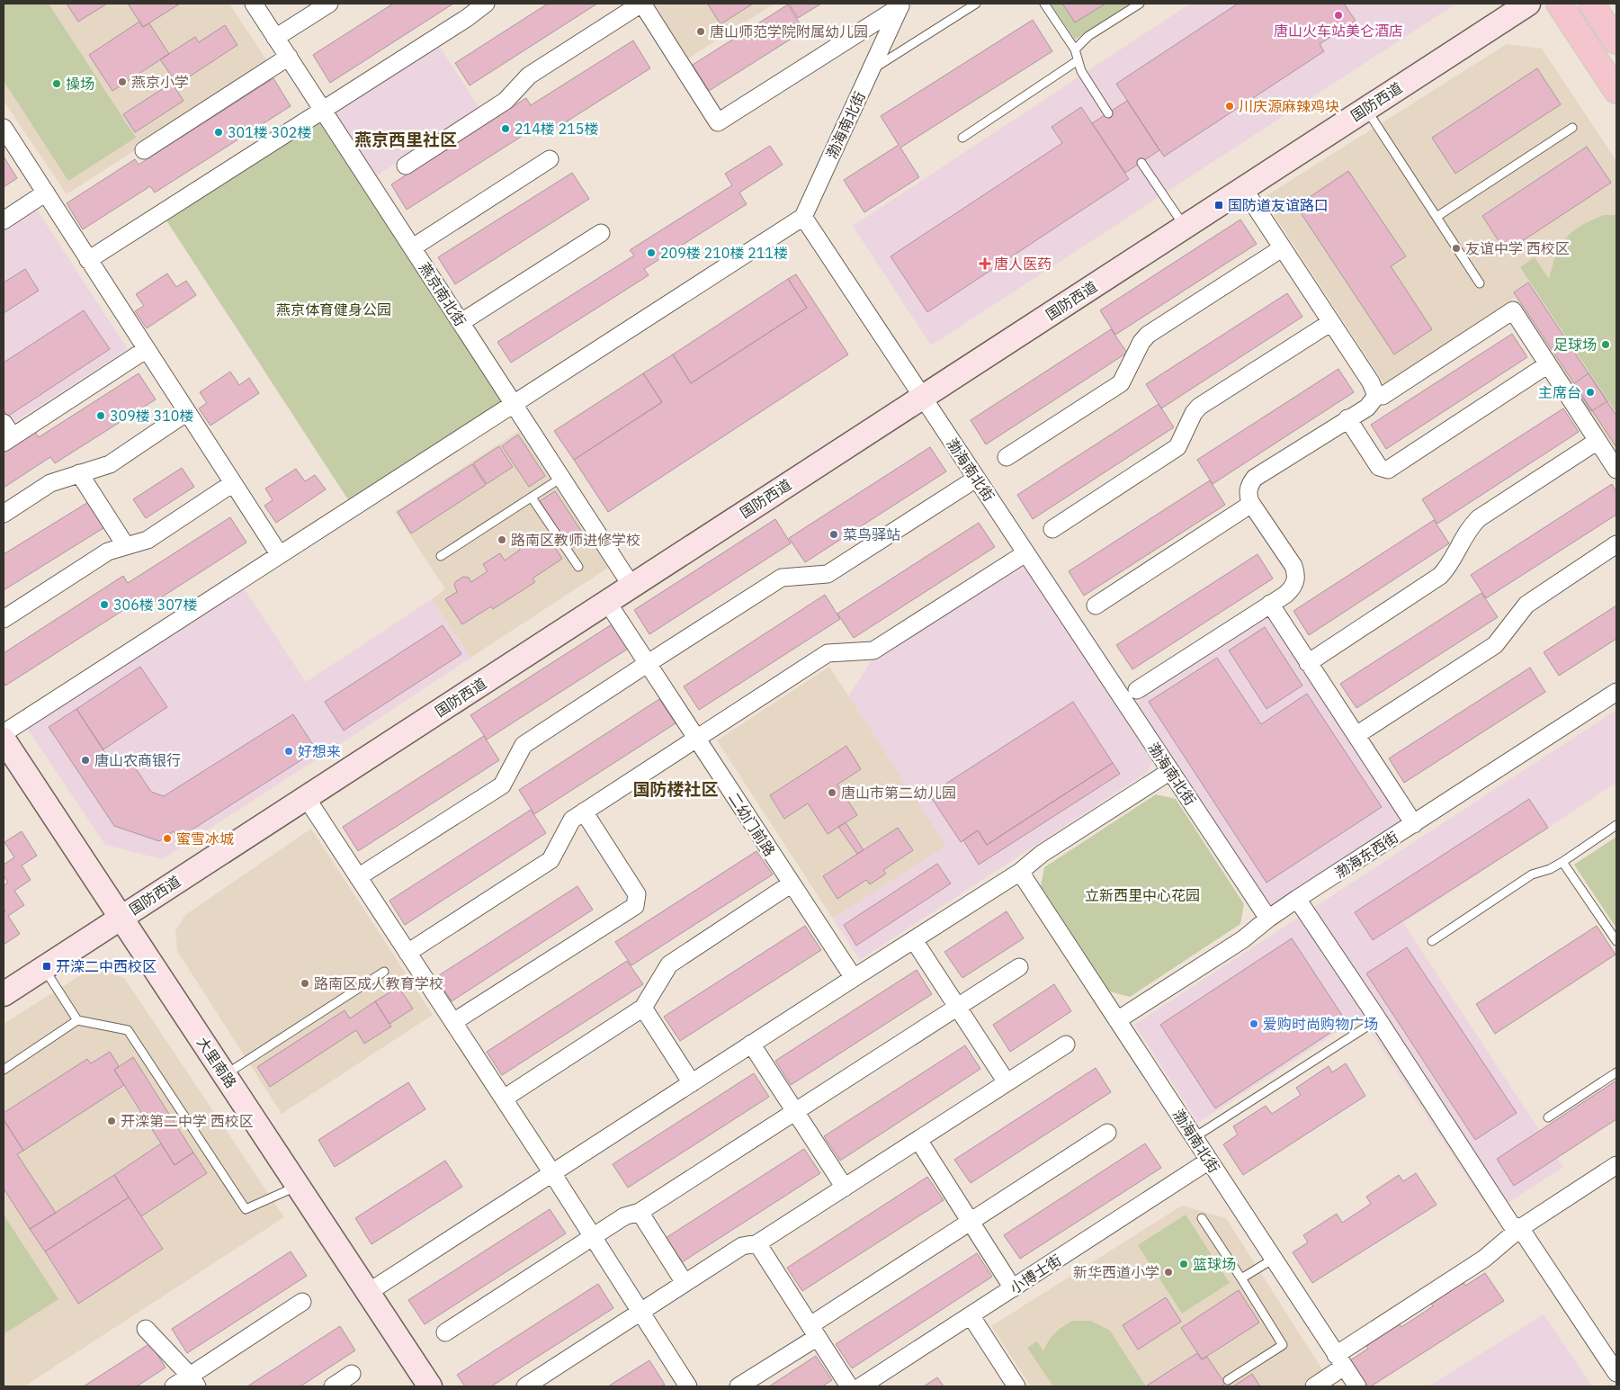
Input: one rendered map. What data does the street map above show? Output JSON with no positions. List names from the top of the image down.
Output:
{
  "streets": {
    "street": [
      "国防西道",
      "渤海南北街",
      "燕京南北街",
      "二幼门前路",
      "渤海东西街",
      "大里南路",
      "小博士街"
    ]
  },
  "crossings": [
    ["国防西道", "渤海南北街"],
    ["国防西道", "燕京南北街"],
    ["国防西道", "二幼门前路"],
    ["国防西道", "大里南路"],
    ["渤海南北街", "渤海东西街"],
    ["渤海南北街", "小博士街"]
  ],
  "districts": ["燕京西里社区", "国防楼社区"],
  "parks": ["燕京体育健身公园", "立新西里中心花园"],
  "places": {
    "other": [
      "唐山火车站美仑酒店",
      "唐山师范学院附属幼儿园",
      "燕京小学",
      "操场",
      "川庆源麻辣鸡块",
      "214楼 215楼",
      "301楼 302楼",
      "友谊中学 西校区",
      "209楼 210楼 211楼",
      "足球场",
      "主席台",
      "309楼 310楼",
      "菜鸟驿站",
      "路南区教师进修学校",
      "306楼 307楼",
      "好想来",
      "唐山农商银行",
      "唐山市第二幼儿园",
      "蜜雪冰城",
      "路南区成人教育学校",
      "爱购时尚购物广场",
      "开滦第二中学 西校区",
      "篮球场",
      "新华西道小学"
    ],
    "transit": ["国防道友谊路口", "开滦二中西校区"],
    "health": ["唐人医药"]
  }
}
